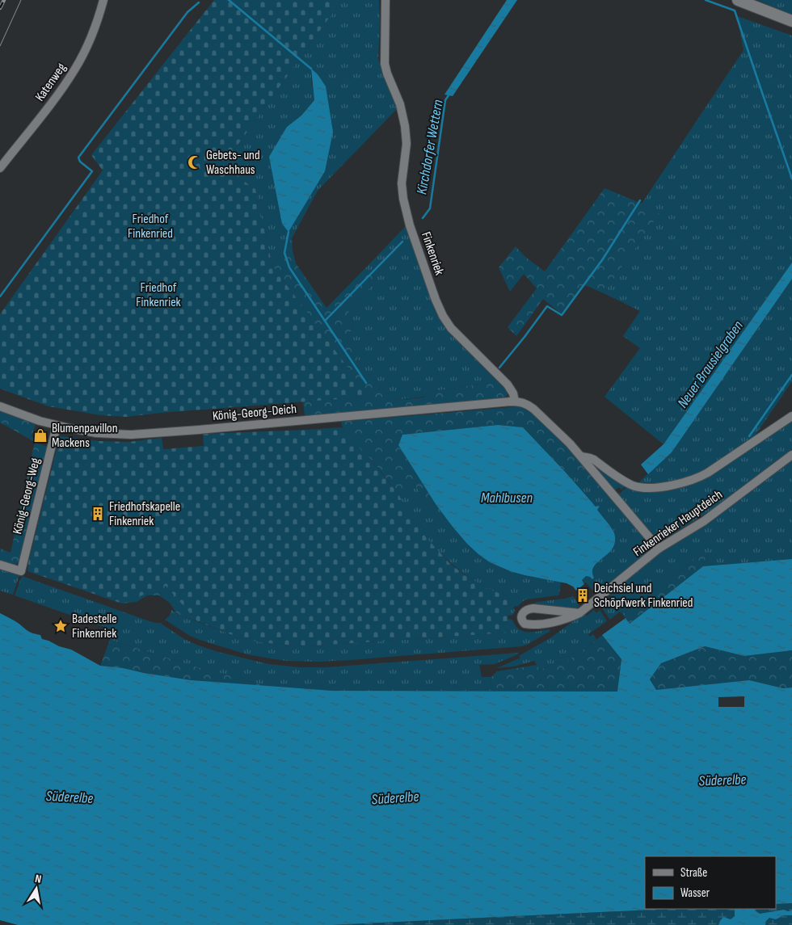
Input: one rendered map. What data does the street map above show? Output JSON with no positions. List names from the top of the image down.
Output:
{
  "streets": {
    "street": [
      "Katenweg",
      "Finkenriek",
      "König-Georg-Deich",
      "König-Georg-Weg",
      "Finkenrieker Hauptdeich"
    ]
  },
  "crossings": [
    ["Finkenriek", "König-Georg-Deich"],
    ["König-Georg-Deich", "König-Georg-Weg"]
  ],
  "water": [
    "Kirchdorfer Wettern",
    "Neuer Brausielgraben",
    "Mahlbusen",
    "Süderelbe"
  ],
  "parks": ["Friedhof Finkenried", "Friedhof Finkenriek"],
  "places": {
    "mosque": ["Gebets- und Waschhaus"],
    "shop": ["Blumenpavillon Mackens"],
    "building": ["Friedhofskapelle Finkenriek", "Deichsiel und Schöpfwerk Finkenried"],
    "place": ["Badestelle Finkenriek"]
  },
  "legend": ["Straße", "Wasser"],
  "north": "top"
}
